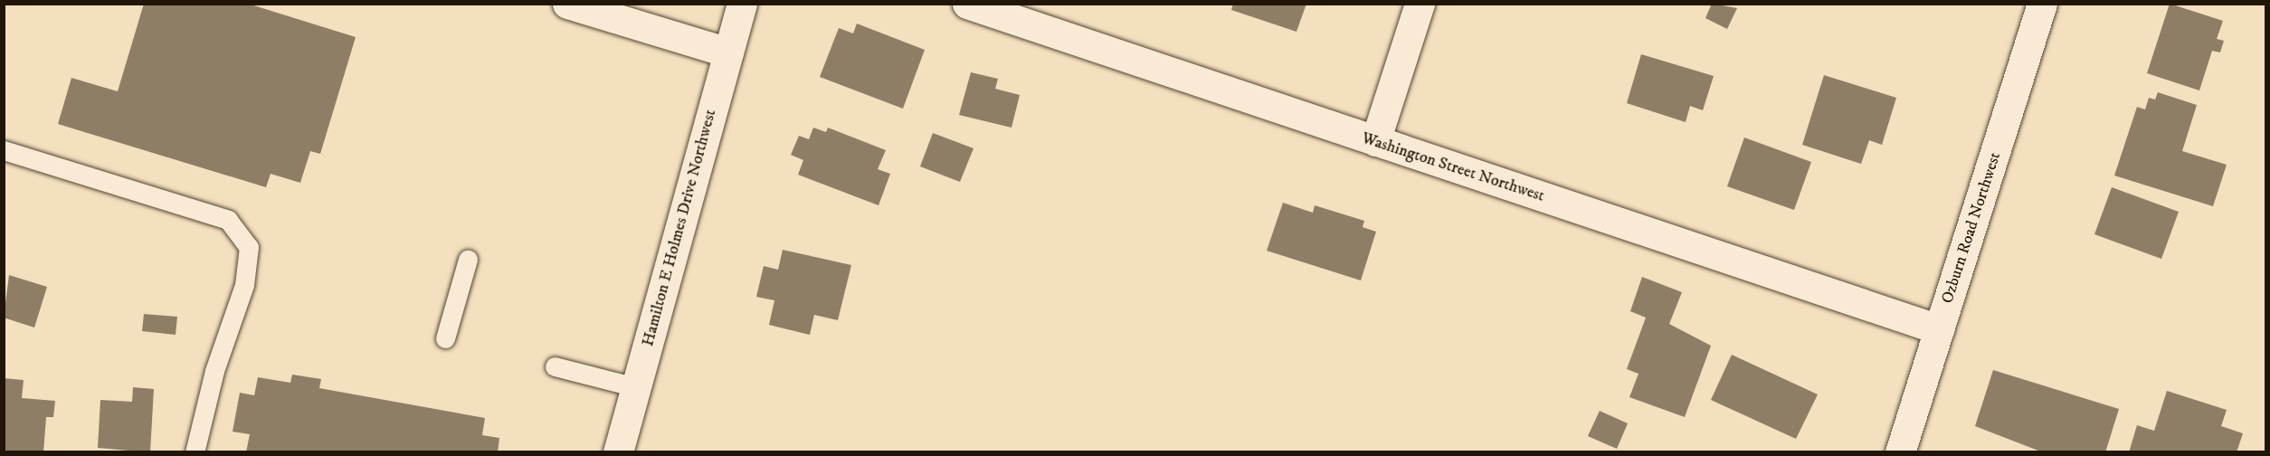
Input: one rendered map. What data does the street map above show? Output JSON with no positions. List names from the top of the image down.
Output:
{
  "streets": {
    "street": ["Washington Street Northwest", "Hamilton E Holmes Drive Northwest", "Ozburn Road Northwest"]
  },
  "crossings": [
    ["Washington Street Northwest", "Ozburn Road Northwest"]
  ]
}
